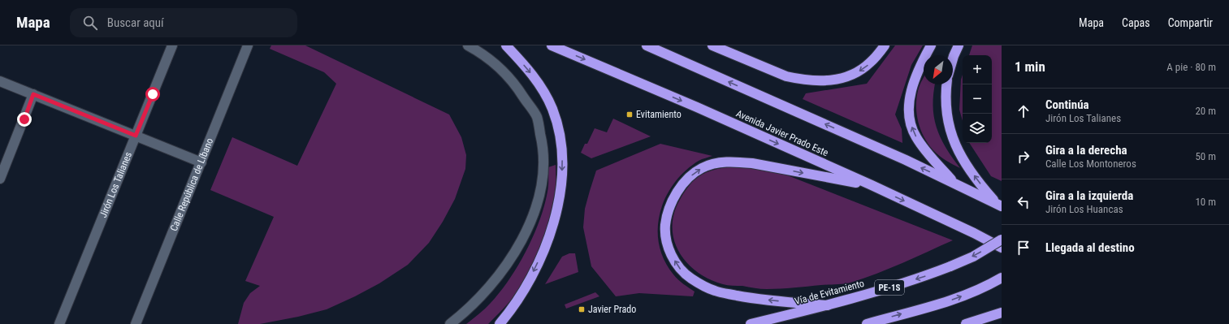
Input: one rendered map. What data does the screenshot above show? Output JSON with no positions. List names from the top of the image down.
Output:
{
  "streets": {
    "highway": ["Avenida Javier Prado Este", "PE-1S", "Vía de Evitamiento"],
    "street": ["Jirón Los Talianes", "Calle República de Líbano"]
  },
  "places": {
    "transit": ["Evitamiento", "Javier Prado"]
  },
  "north": "bottom left",
  "page": {
    "header": "Mapa",
    "search": "Buscar aquí",
    "nav": ["Mapa", "Capas", "Compartir"],
    "heading": ["1 min", "A pie · 80 m"],
    "map_buttons": ["+", "−"],
    "list": [
      ["Continúa", "Jirón Los Talianes", "20 m"],
      ["Gira a la derecha", "Calle Los Montoneros", "50 m"],
      ["Gira a la izquierda", "Jirón Los Huancas", "10 m"],
      "Llegada al destino"
    ]
  }
}
